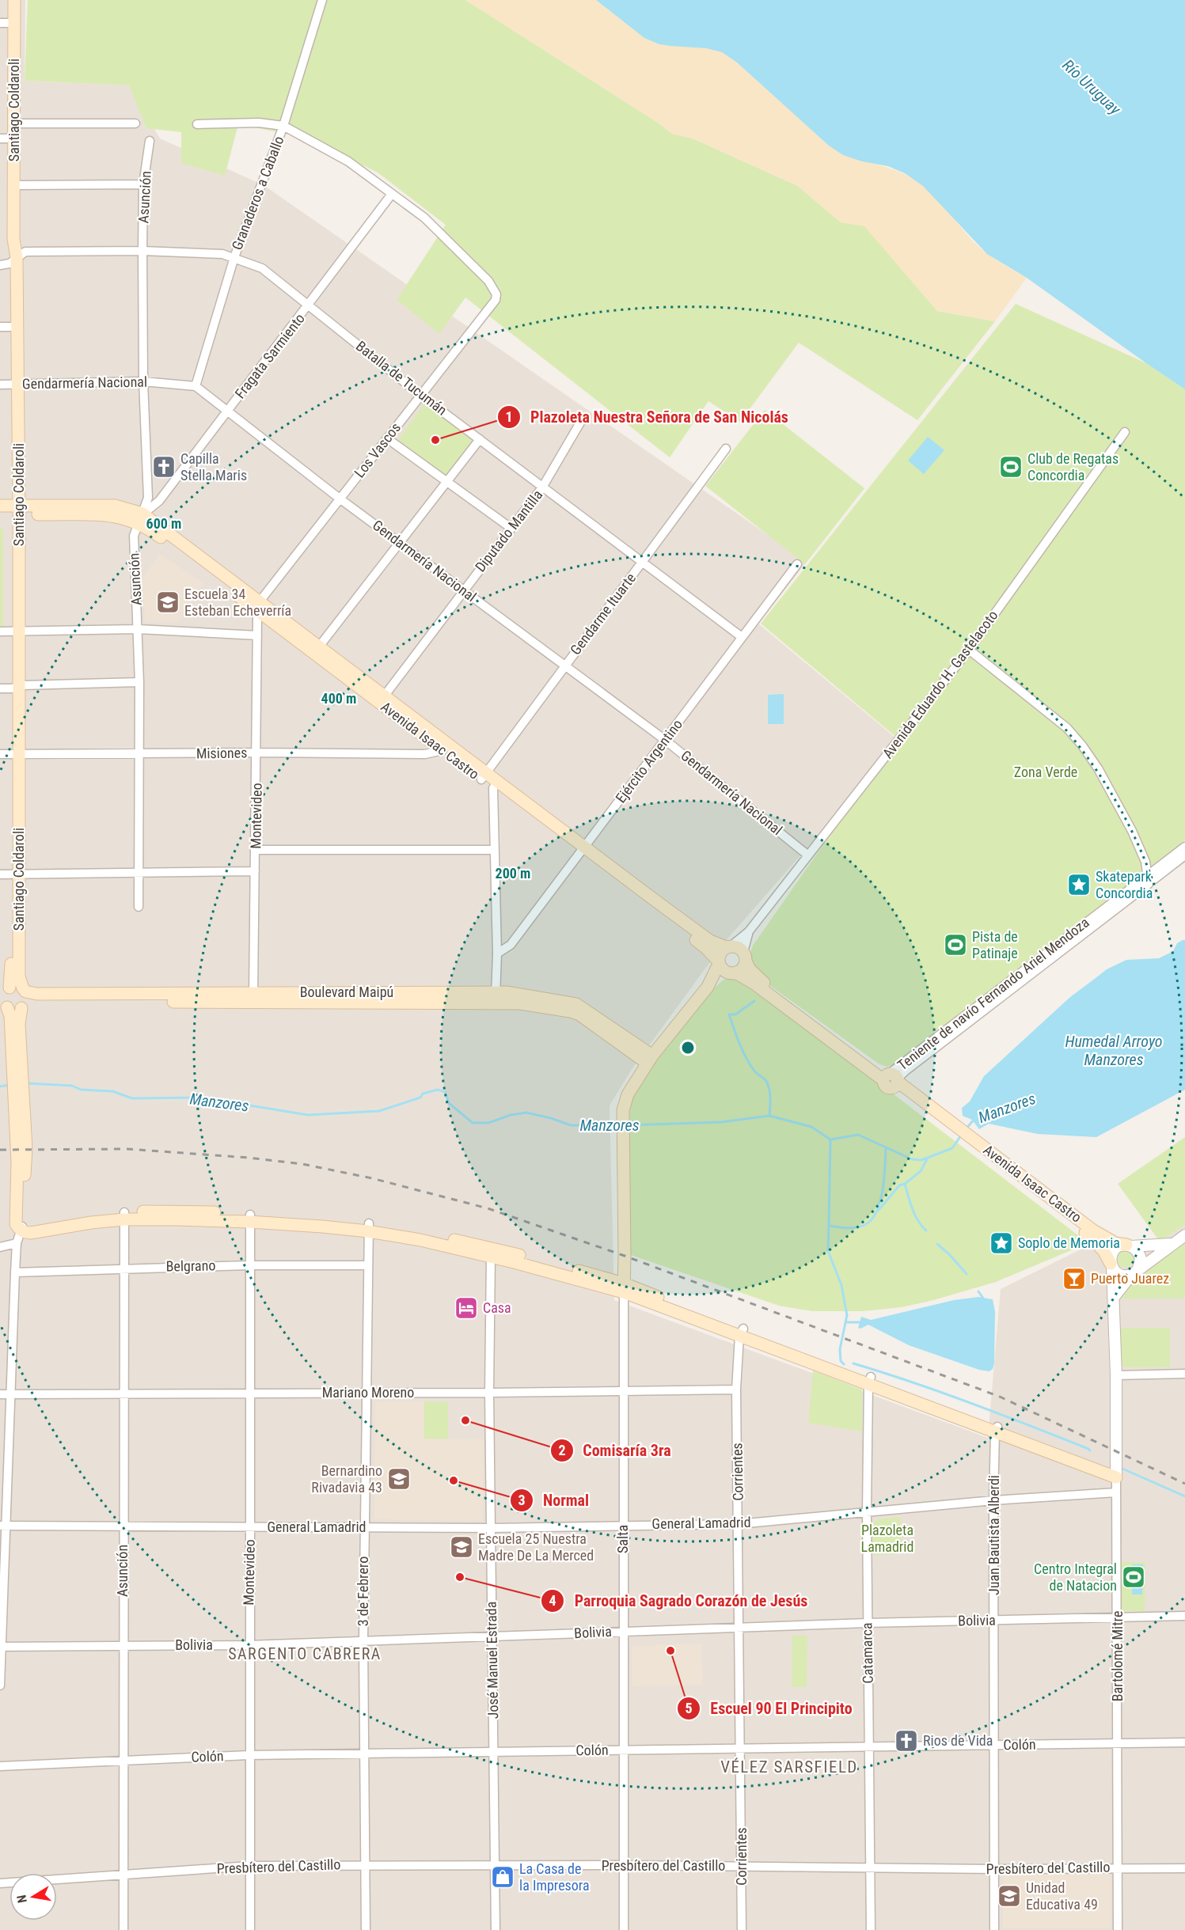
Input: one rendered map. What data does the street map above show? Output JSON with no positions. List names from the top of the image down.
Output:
{
  "streets": {
    "main road": [
      "Santiago Coldaroli",
      "Avenida Isaac Castro",
      "Boulevard Maipú",
      "Salta"
    ],
    "street": [
      "Granaderos a Caballo",
      "Asunción",
      "Fragata Sarmiento",
      "Batalla de Tucumán",
      "Gendarmería Nacional",
      "Los Vascos",
      "Diputado Mantilla",
      "Gendarme Ituarte",
      "Avenida Eduardo H. Gastelacoto",
      "Misiones",
      "Ejército Argentino",
      "Montevideo",
      "Teniente de navío Fernando Ariel Mendoza",
      "Belgrano",
      "Mariano Moreno",
      "Corrientes",
      "General Lamadrid",
      "Juan Bautista Alberdi",
      "3 de Febrero",
      "Bolivia",
      "Catamarca",
      "Bartolomé Mitre",
      "José Manuel Estrada",
      "Colón",
      "Presbítero del Castillo"
    ]
  },
  "crossings": [
    ["Santiago Coldaroli", "Batalla de Tucumán"],
    ["Santiago Coldaroli", "Gendarmería Nacional"],
    ["Santiago Coldaroli", "Misiones"],
    ["Santiago Coldaroli", "Boulevard Maipú"],
    ["Santiago Coldaroli", "Belgrano"],
    ["Santiago Coldaroli", "Mariano Moreno"],
    ["Santiago Coldaroli", "General Lamadrid"],
    ["Santiago Coldaroli", "Bolivia"],
    ["Granaderos a Caballo", "Batalla de Tucumán"],
    ["Granaderos a Caballo", "Gendarmería Nacional"],
    ["Asunción", "Fragata Sarmiento"],
    ["Asunción", "Batalla de Tucumán"],
    ["Asunción", "Gendarmería Nacional"],
    ["Asunción", "Avenida Isaac Castro"],
    ["Asunción", "Misiones"],
    ["Asunción", "Belgrano"],
    ["Asunción", "Mariano Moreno"],
    ["Asunción", "General Lamadrid"],
    ["Asunción", "Bolivia"],
    ["Asunción", "Colón"],
    ["Asunción", "Presbítero del Castillo"],
    ["Fragata Sarmiento", "Batalla de Tucumán"],
    ["Fragata Sarmiento", "Gendarmería Nacional"],
    ["Fragata Sarmiento", "Los Vascos"],
    ["Fragata Sarmiento", "Avenida Isaac Castro"],
    ["Batalla de Tucumán", "Los Vascos"],
    ["Batalla de Tucumán", "Diputado Mantilla"],
    ["Batalla de Tucumán", "Gendarme Ituarte"],
    ["Batalla de Tucumán", "Ejército Argentino"],
    ["Gendarmería Nacional", "Los Vascos"],
    ["Gendarmería Nacional", "Diputado Mantilla"],
    ["Gendarmería Nacional", "Gendarme Ituarte"],
    ["Gendarmería Nacional", "Avenida Eduardo H. Gastelacoto"],
    ["Gendarmería Nacional", "Ejército Argentino"],
    ["Los Vascos", "Avenida Isaac Castro"],
    ["Los Vascos", "Montevideo"],
    ["Diputado Mantilla", "Avenida Isaac Castro"],
    ["Gendarme Ituarte", "Avenida Isaac Castro"],
    ["Avenida Eduardo H. Gastelacoto", "Avenida Isaac Castro"],
    ["Avenida Isaac Castro", "Misiones"],
    ["Avenida Isaac Castro", "Ejército Argentino"],
    ["Avenida Isaac Castro", "Montevideo"],
    ["Avenida Isaac Castro", "Teniente de navío Fernando Ariel Mendoza"],
    ["Avenida Isaac Castro", "Bartolomé Mitre"],
    ["Misiones", "Montevideo"],
    ["Montevideo", "Boulevard Maipú"],
    ["Montevideo", "Belgrano"],
    ["Montevideo", "Mariano Moreno"],
    ["Montevideo", "General Lamadrid"],
    ["Montevideo", "Bolivia"],
    ["Montevideo", "Colón"],
    ["Montevideo", "Presbítero del Castillo"],
    ["Boulevard Maipú", "Salta"],
    ["Belgrano", "3 de Febrero"],
    ["Mariano Moreno", "Corrientes"],
    ["Mariano Moreno", "Salta"],
    ["Mariano Moreno", "3 de Febrero"],
    ["Mariano Moreno", "José Manuel Estrada"],
    ["Corrientes", "General Lamadrid"],
    ["Corrientes", "Bolivia"],
    ["Corrientes", "Colón"],
    ["Corrientes", "Presbítero del Castillo"],
    ["General Lamadrid", "Juan Bautista Alberdi"],
    ["General Lamadrid", "Salta"],
    ["General Lamadrid", "3 de Febrero"],
    ["General Lamadrid", "Catamarca"],
    ["General Lamadrid", "Bartolomé Mitre"],
    ["General Lamadrid", "José Manuel Estrada"],
    ["Juan Bautista Alberdi", "Bolivia"],
    ["Juan Bautista Alberdi", "Colón"],
    ["Juan Bautista Alberdi", "Presbítero del Castillo"],
    ["Salta", "Bolivia"],
    ["Salta", "Colón"],
    ["Salta", "Presbítero del Castillo"],
    ["3 de Febrero", "Bolivia"],
    ["3 de Febrero", "Colón"],
    ["3 de Febrero", "Presbítero del Castillo"],
    ["Bolivia", "Catamarca"],
    ["Bolivia", "Bartolomé Mitre"],
    ["Bolivia", "José Manuel Estrada"],
    ["Catamarca", "Colón"],
    ["Catamarca", "Presbítero del Castillo"],
    ["Bartolomé Mitre", "Colón"],
    ["Bartolomé Mitre", "Presbítero del Castillo"],
    ["José Manuel Estrada", "Colón"],
    ["José Manuel Estrada", "Presbítero del Castillo"]
  ],
  "districts": ["SARGENTO CABRERA", "VÉLEZ SARSFIELD"],
  "water": ["Río Uruguay", "Humedal Arroyo Manzores", "Manzores"],
  "parks": ["Zona Verde", "Plazoleta Lamadrid"],
  "places": {
    "other": [
      "Plazoleta Nuestra Señora de San Nicolás",
      "Comisaría 3ra",
      "Normal",
      "Parroquia Sagrado Corazón de Jesús",
      "Escuel 90 El Principito"
    ],
    "church": ["Capilla Stella Maris", "Rios de Vida"],
    "sports": ["Club de Regatas Concordia", "Pista de Patinaje", "Centro Integral de Natacion"],
    "school or university": [
      "Escuela 34 Esteban Echeverría",
      "Bernardino Rivadavia 43",
      "Escuela 25 Nuestra Madre De La Merced",
      "Unidad Educativa 49"
    ],
    "place": ["Skatepark Concordia", "Soplo de Memoria"],
    "bar": ["Puerto Juarez"],
    "hotel": ["Casa"],
    "shop": ["La Casa de la Impresora"]
  },
  "north": "left",
  "rings": ["600 m", "400 m", "200 m"]
}
